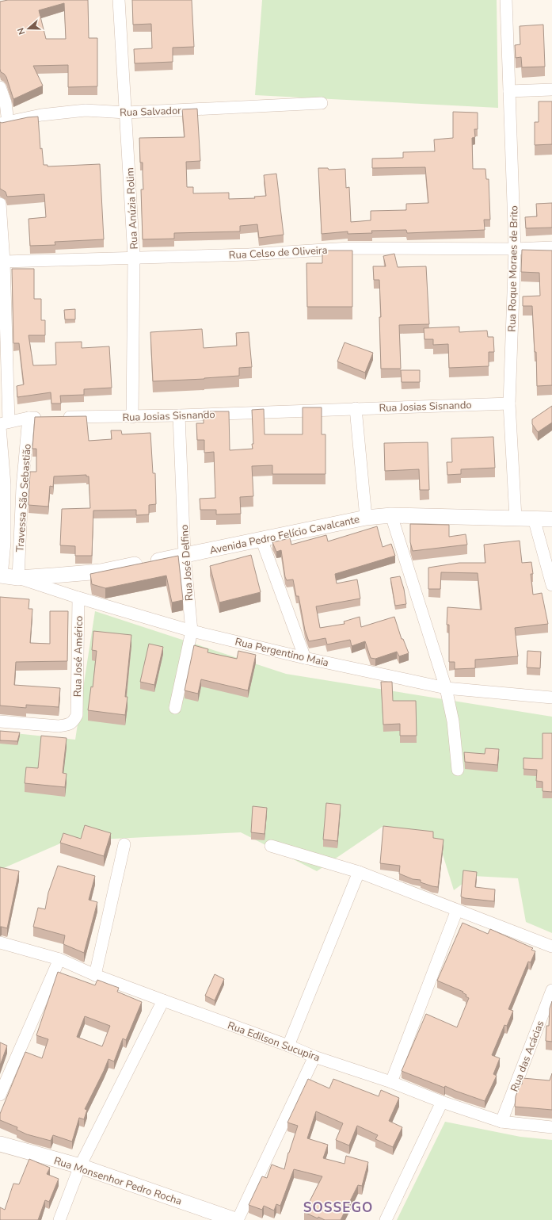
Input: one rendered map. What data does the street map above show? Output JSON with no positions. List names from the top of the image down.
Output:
{
  "streets": {
    "street": [
      "Rua Salvador",
      "Rua Anúzia Rolim",
      "Rua Celso de Oliveira",
      "Rua Roque Moraes de Brito",
      "Rua Josias Sisnando",
      "Travessa São Sebastião",
      "Avenida Pedro Felício Cavalcante",
      "Rua José Delfino",
      "Rua Pergentino Maia",
      "Rua José Américo",
      "Rua Edilson Sucupira",
      "Rua das Acácias",
      "Rua Monsenhor Pedro Rocha"
    ]
  },
  "crossings": [
    ["Rua Salvador", "Rua Anúzia Rolim"],
    ["Rua Anúzia Rolim", "Rua Celso de Oliveira"],
    ["Rua Anúzia Rolim", "Rua Josias Sisnando"],
    ["Rua Celso de Oliveira", "Rua Roque Moraes de Brito"],
    ["Rua Celso de Oliveira", "Travessa São Sebastião"],
    ["Rua Roque Moraes de Brito", "Rua Josias Sisnando"],
    ["Rua Roque Moraes de Brito", "Avenida Pedro Felício Cavalcante"],
    ["Rua Josias Sisnando", "Rua José Delfino"],
    ["Travessa São Sebastião", "Avenida Pedro Felício Cavalcante"],
    ["Travessa São Sebastião", "Rua Pergentino Maia"],
    ["Avenida Pedro Felício Cavalcante", "Rua José Delfino"],
    ["Avenida Pedro Felício Cavalcante", "Rua Pergentino Maia"],
    ["Rua José Delfino", "Rua Pergentino Maia"],
    ["Rua Pergentino Maia", "Rua José Américo"],
    ["Rua Edilson Sucupira", "Rua das Acácias"]
  ],
  "districts": ["SOSSEGO"],
  "north": "left"
}
